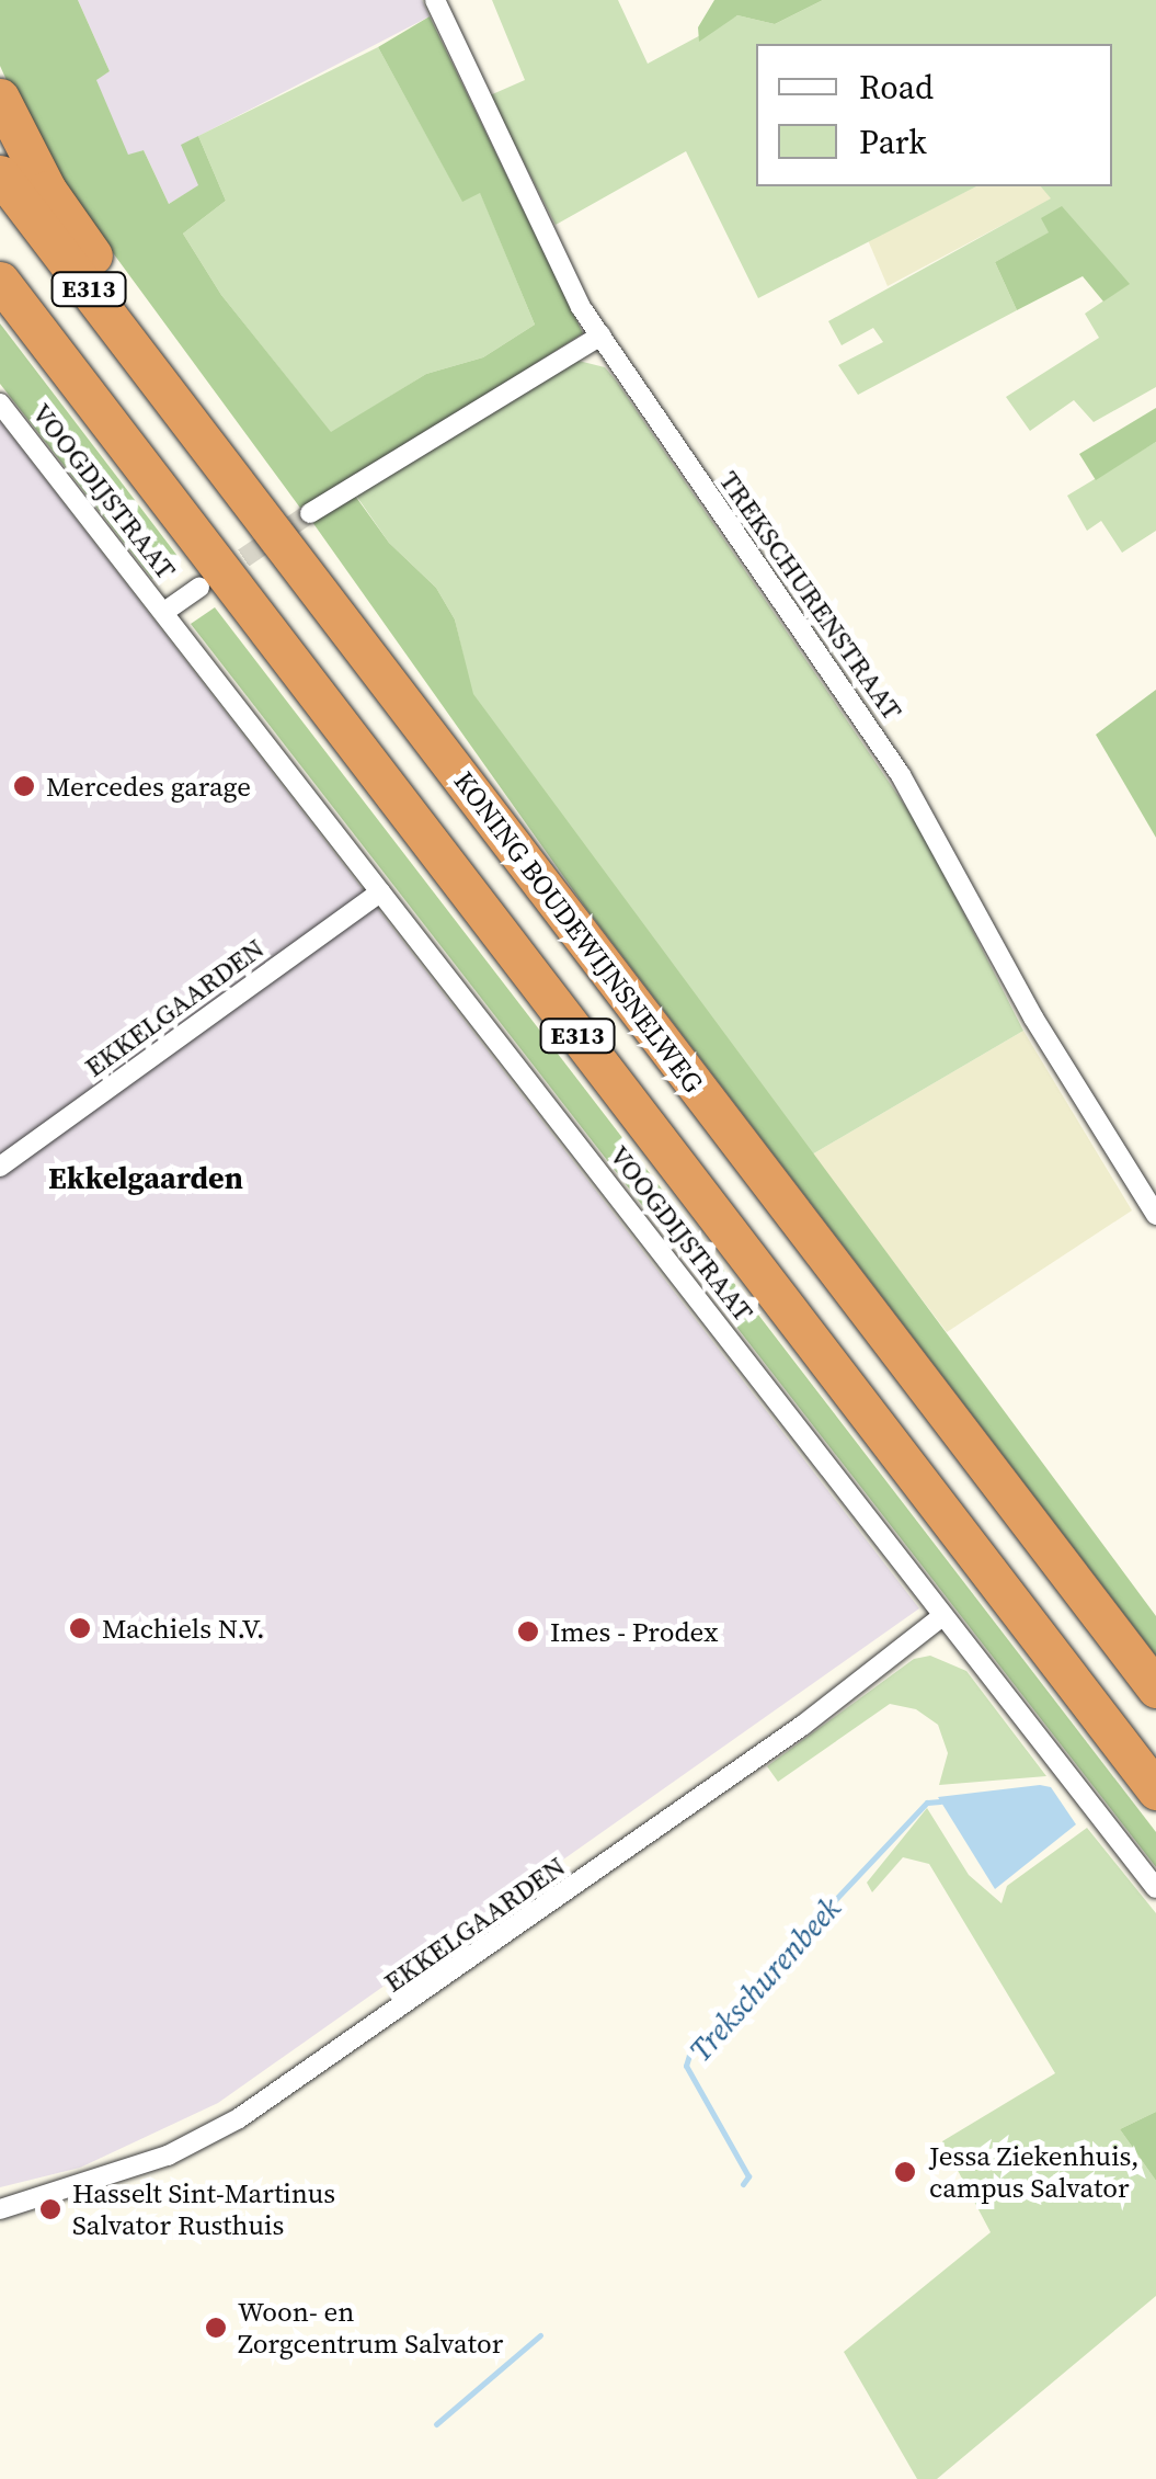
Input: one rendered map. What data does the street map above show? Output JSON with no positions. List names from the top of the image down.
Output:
{
  "streets": {
    "highway": ["E313", "KONING BOUDEWIJNSNELWEG"],
    "street": ["VOOGDIJSTRAAT", "TREKSCHURENSTRAAT", "EKKELGAARDEN"]
  },
  "crossings": [
    ["VOOGDIJSTRAAT", "EKKELGAARDEN"]
  ],
  "districts": ["Ekkelgaarden"],
  "water": ["Trekschurenbeek"],
  "places": [
    "Mercedes garage",
    "Machiels N.V.",
    "Imes - Prodex",
    "Jessa Ziekenhuis, campus Salvator",
    "Hasselt Sint-Martinus Salvator Rusthuis",
    "Woon- en Zorgcentrum Salvator"
  ],
  "legend": ["Road", "Park"]
}
